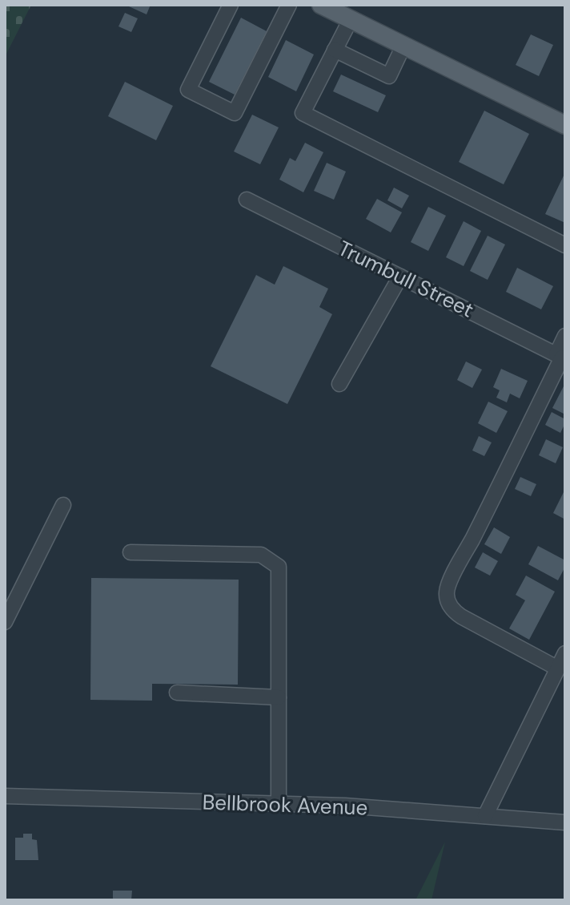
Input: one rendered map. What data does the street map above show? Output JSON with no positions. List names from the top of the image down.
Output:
{
  "streets": {
    "street": ["Trumbull Street", "Bellbrook Avenue"]
  }
}
